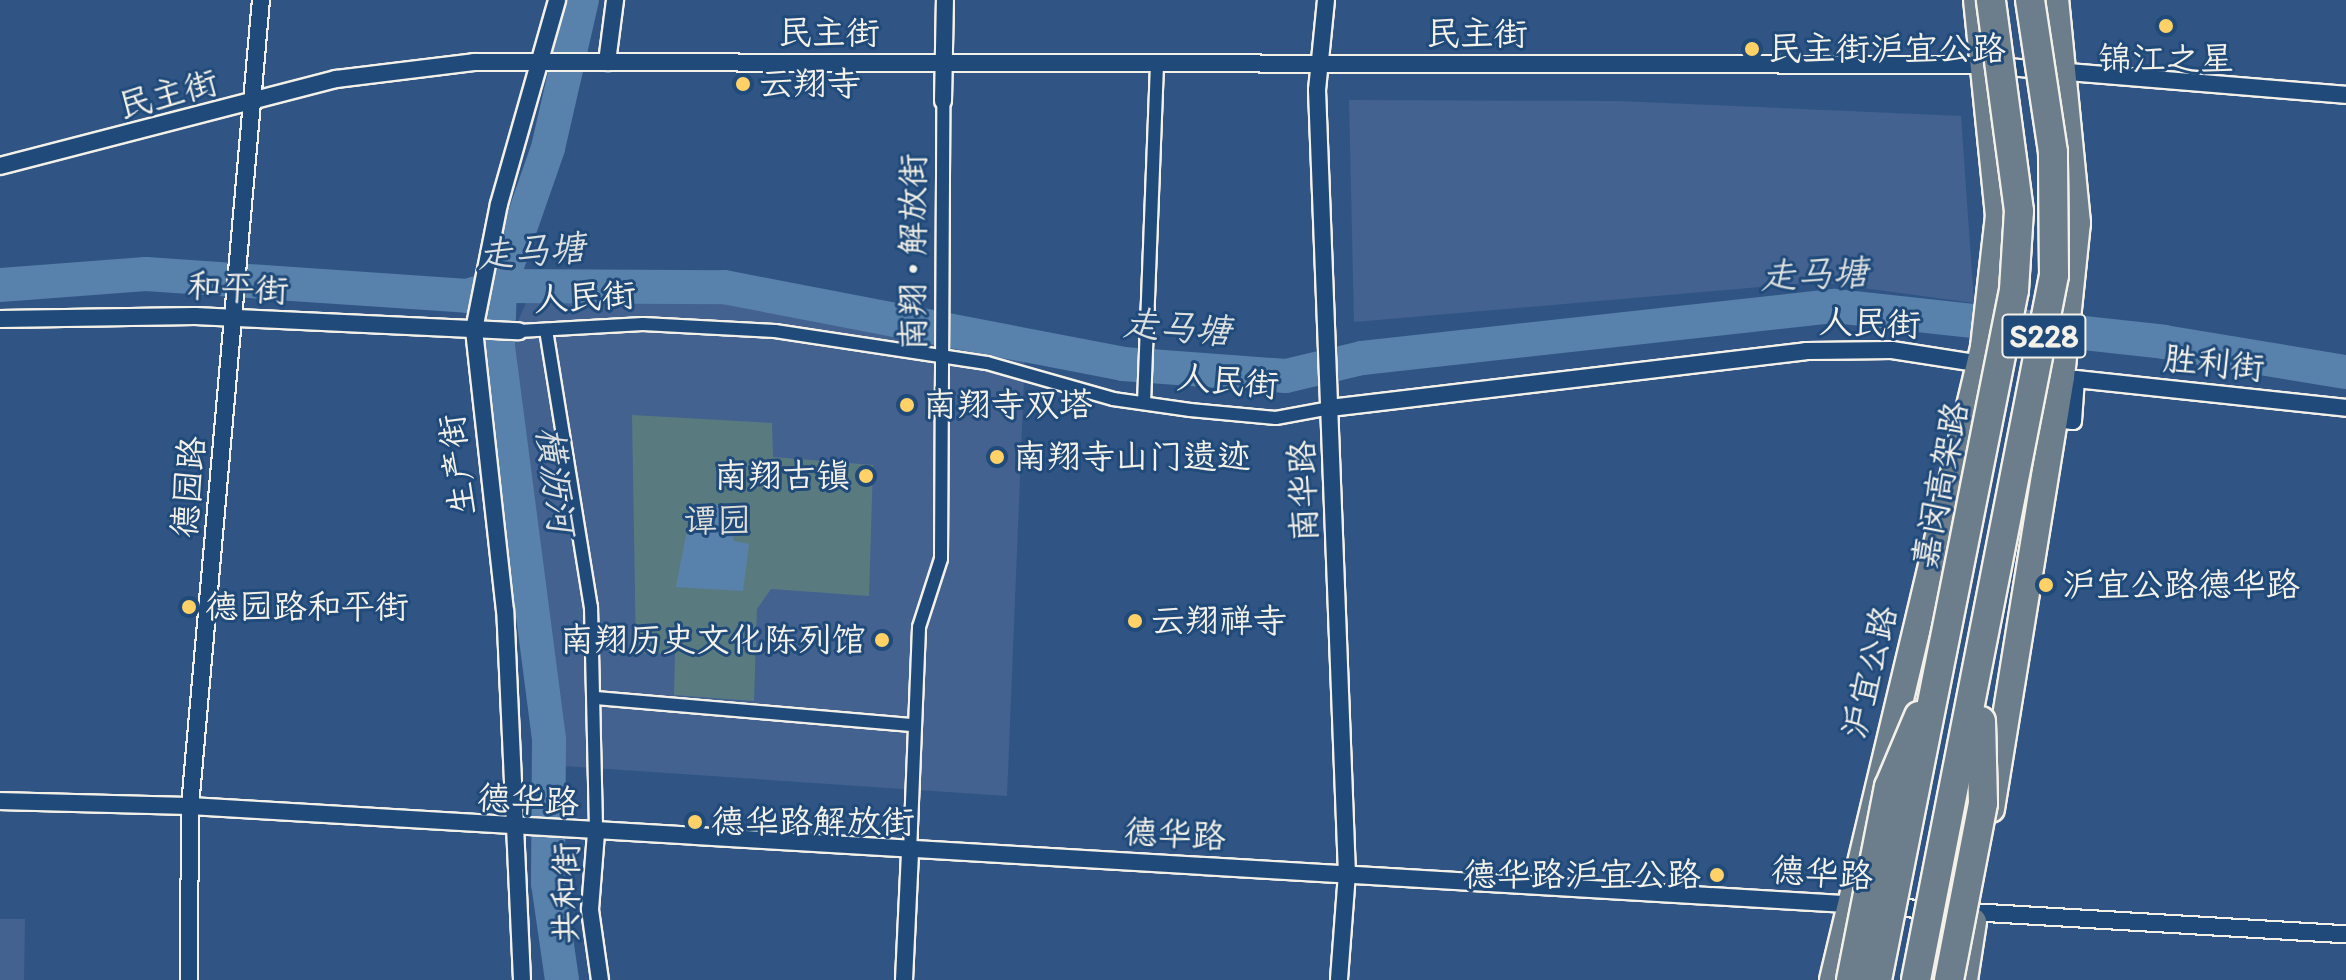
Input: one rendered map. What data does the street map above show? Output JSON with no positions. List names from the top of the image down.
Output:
{
  "streets": {
    "highway": ["S228", "嘉闵高架路"],
    "main road": ["沪宜公路"],
    "street": [
      "民主街",
      "南翔 • 解放街",
      "和平街",
      "人民街",
      "胜利街",
      "生产街",
      "德园路",
      "南华路",
      "德华路",
      "共和街"
    ]
  },
  "crossings": [
    ["民主街", "南翔 • 解放街"],
    ["民主街", "生产街"],
    ["民主街", "德园路"],
    ["民主街", "南华路"],
    ["民主街", "沪宜公路"],
    ["南翔 • 解放街", "人民街"],
    ["南翔 • 解放街", "德华路"],
    ["和平街", "人民街"],
    ["和平街", "生产街"],
    ["和平街", "德园路"],
    ["人民街", "生产街"],
    ["人民街", "南华路"],
    ["人民街", "沪宜公路"],
    ["人民街", "共和街"],
    ["生产街", "德华路"],
    ["德园路", "德华路"],
    ["南华路", "德华路"],
    ["沪宜公路", "德华路"],
    ["德华路", "共和街"]
  ],
  "water": ["走马塘", "横沥河"],
  "parks": ["谭园"],
  "places": [
    "锦江之星",
    "民主街沪宜公路",
    "云翔寺",
    "南翔寺双塔",
    "南翔寺山门遗迹",
    "南翔古镇",
    "沪宜公路德华路",
    "德园路和平街",
    "云翔禅寺",
    "南翔历史文化陈列馆",
    "德华路解放街",
    "德华路沪宜公路"
  ]
}
